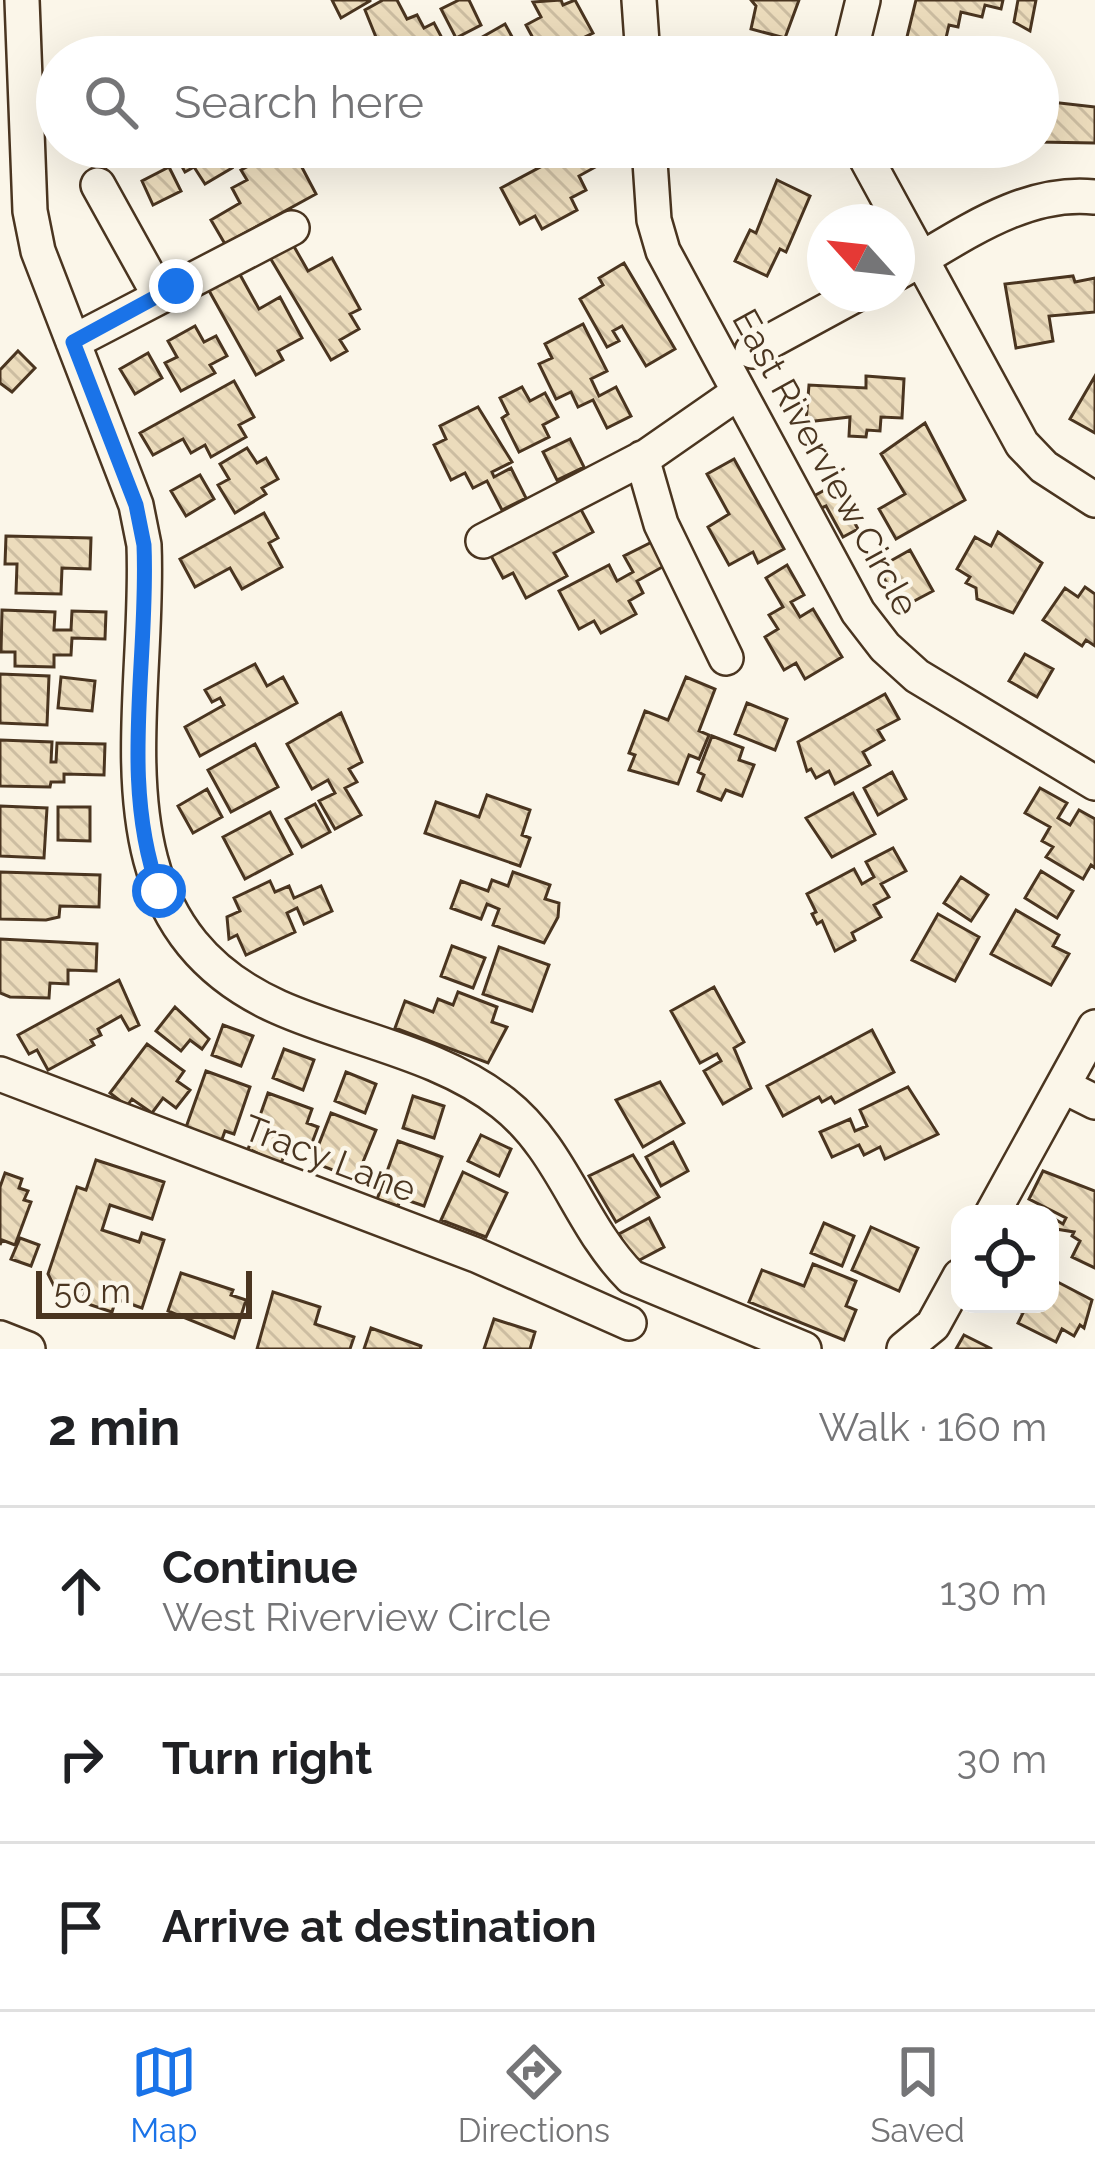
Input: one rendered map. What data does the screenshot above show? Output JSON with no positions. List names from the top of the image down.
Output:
{
  "streets": {
    "street": ["East Riverview Circle", "Tracy Lane"]
  },
  "scale_bar": "50 m",
  "north": "top left",
  "page": {
    "search": "Search here",
    "scale": "50 m",
    "heading": ["2 min", "Walk · 160 m"],
    "list": [
      ["Continue", "West Riverview Circle", "130 m"],
      ["Turn right", "30 m"],
      "Arrive at destination"
    ],
    "nav": ["Map", "Directions", "Saved"]
  }
}
